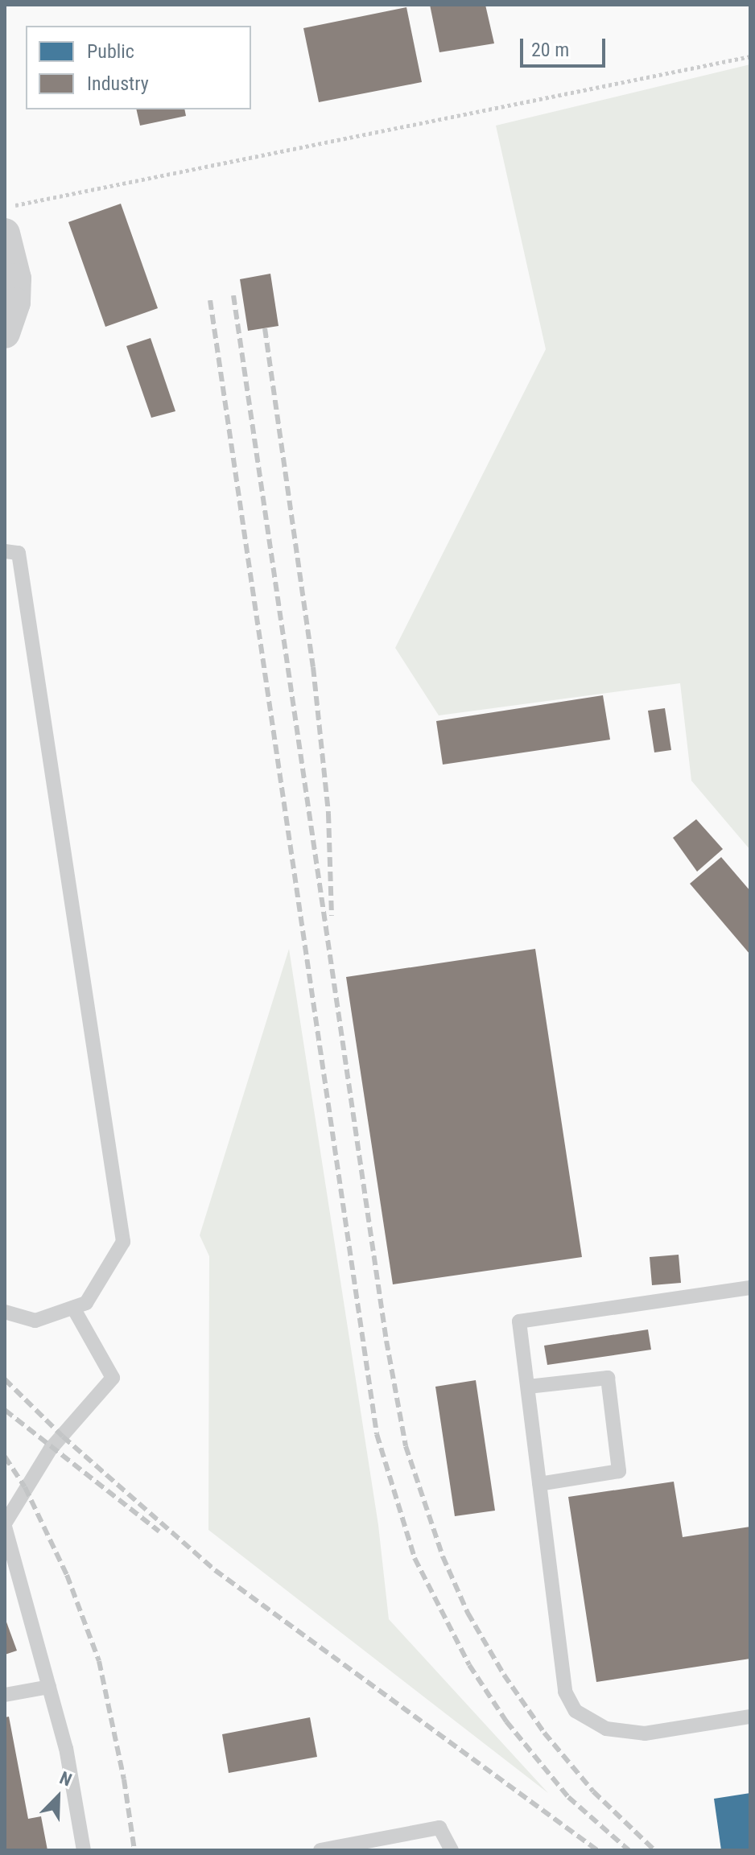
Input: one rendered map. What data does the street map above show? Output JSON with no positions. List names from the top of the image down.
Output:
{
  "legend": ["Public", "Industry"],
  "scale_bar": "20 m",
  "north": "top right"
}
